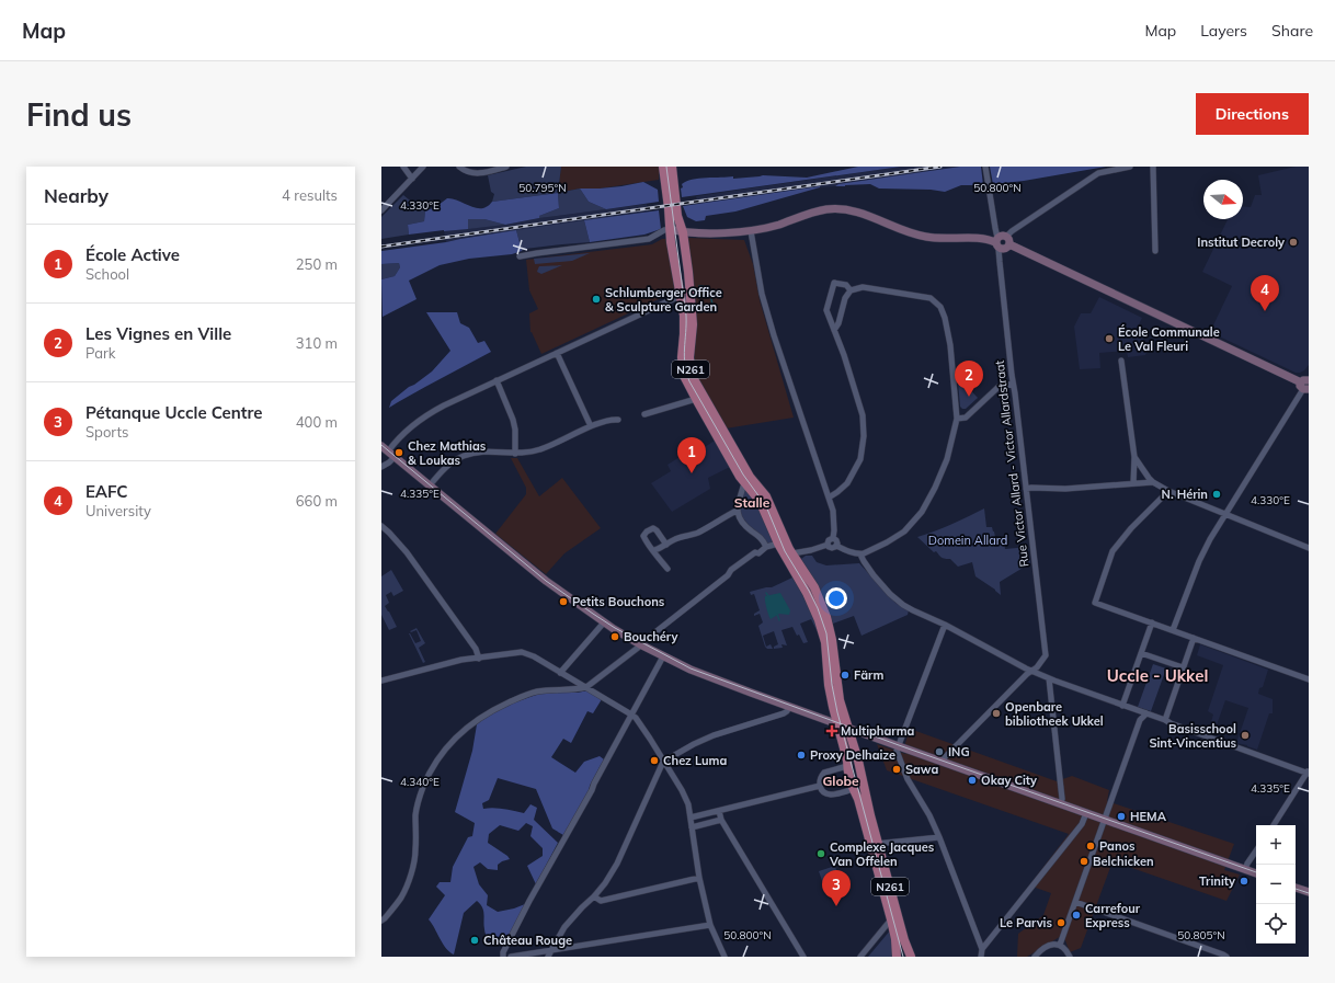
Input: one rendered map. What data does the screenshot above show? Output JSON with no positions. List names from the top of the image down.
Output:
{
  "streets": {
    "main road": ["N261"],
    "street": ["Rue Victor Allard - Victor Allardstraat"]
  },
  "districts": ["Stalle", "Uccle - Ukkel", "Globe"],
  "parks": ["Domein Allard"],
  "places": {
    "other": [
      "Institut Decroly",
      "Schlumberger Office & Sculpture Garden",
      "École Communale Le Val Fleuri",
      "Chez Mathias & Loukas",
      "N. Hérin",
      "Petits Bouchons",
      "Bouchéry",
      "Färm",
      "Openbare bibliotheek Ukkel",
      "Basisschool Sint-Vincentius",
      "ING",
      "Proxy Delhaize",
      "Chez Luma",
      "Sawa",
      "Okay City",
      "HEMA",
      "Panos",
      "Complexe Jacques Van Offelen",
      "Belchicken",
      "Trinity",
      "Carrefour Express",
      "Le Parvis",
      "Château Rouge"
    ],
    "health": ["Multipharma"]
  },
  "north": "right",
  "page": {
    "header": "Map",
    "nav": ["Map", "Layers", "Share"],
    "buttons": "Directions",
    "title": "Find us",
    "heading": ["Nearby", "4 results"],
    "list": [
      {
        "mark": "1",
        "name": "École Active",
        "note": "School",
        "value": "250 m"
      },
      {
        "mark": "2",
        "name": "Les Vignes en Ville",
        "note": "Park",
        "value": "310 m"
      },
      {
        "mark": "3",
        "name": "Pétanque Uccle Centre",
        "note": "Sports",
        "value": "400 m"
      },
      {
        "mark": "4",
        "name": "EAFC",
        "note": "University",
        "value": "660 m"
      }
    ],
    "pins": [
      "4",
      "2",
      "1",
      "3"
    ],
    "map_buttons": ["+", "−"]
  },
  "coordinates": [
    "50.795°N",
    "50.800°N",
    "4.330°E",
    "4.335°E",
    "4.340°E",
    "50.805°N"
  ]
}
